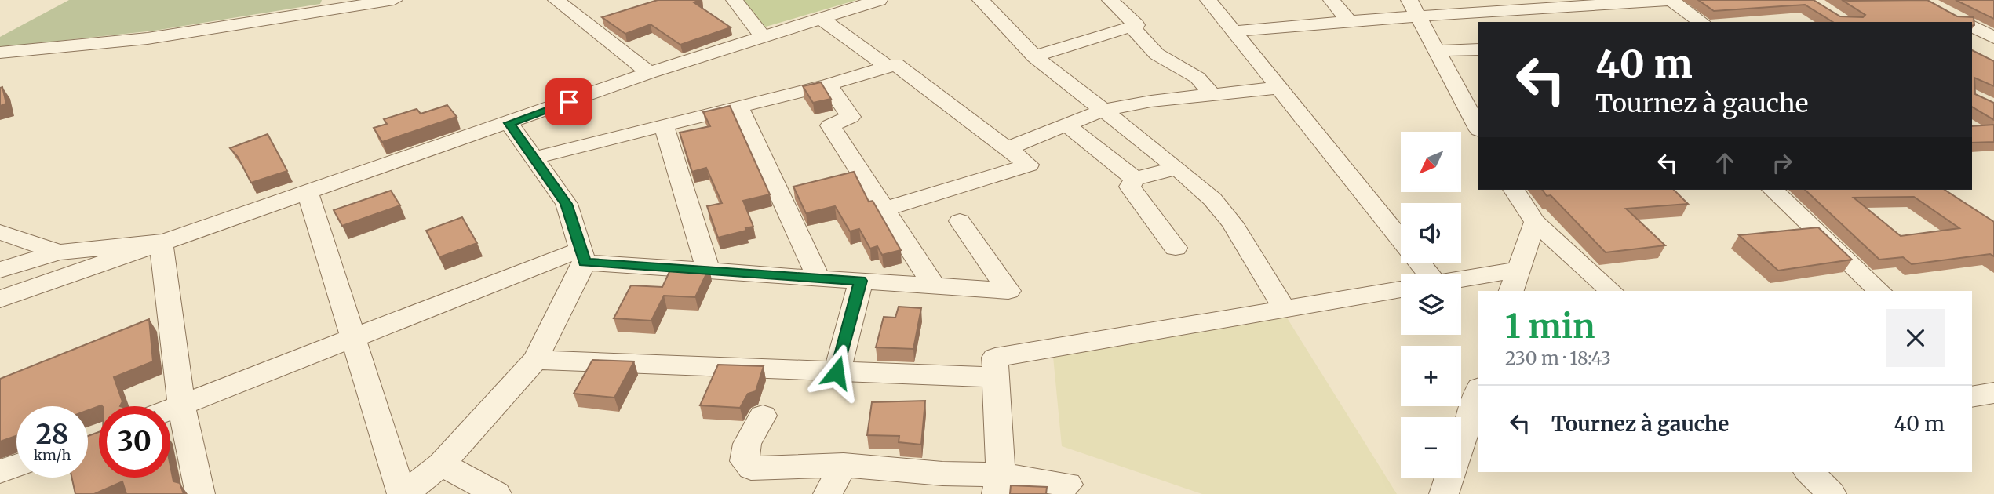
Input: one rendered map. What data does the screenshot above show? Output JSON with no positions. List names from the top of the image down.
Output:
{
  "north": "bottom left",
  "page": {
    "turn": ["40 m", "Tournez à gauche"],
    "map_buttons": ["+", "−"],
    "heading": ["1 min", "230 m · 18:43"],
    "list": [
      {
        "name": "Tournez à gauche",
        "value": "40 m"
      }
    ],
    "speed": "28 km/h",
    "limit": "30"
  }
}
